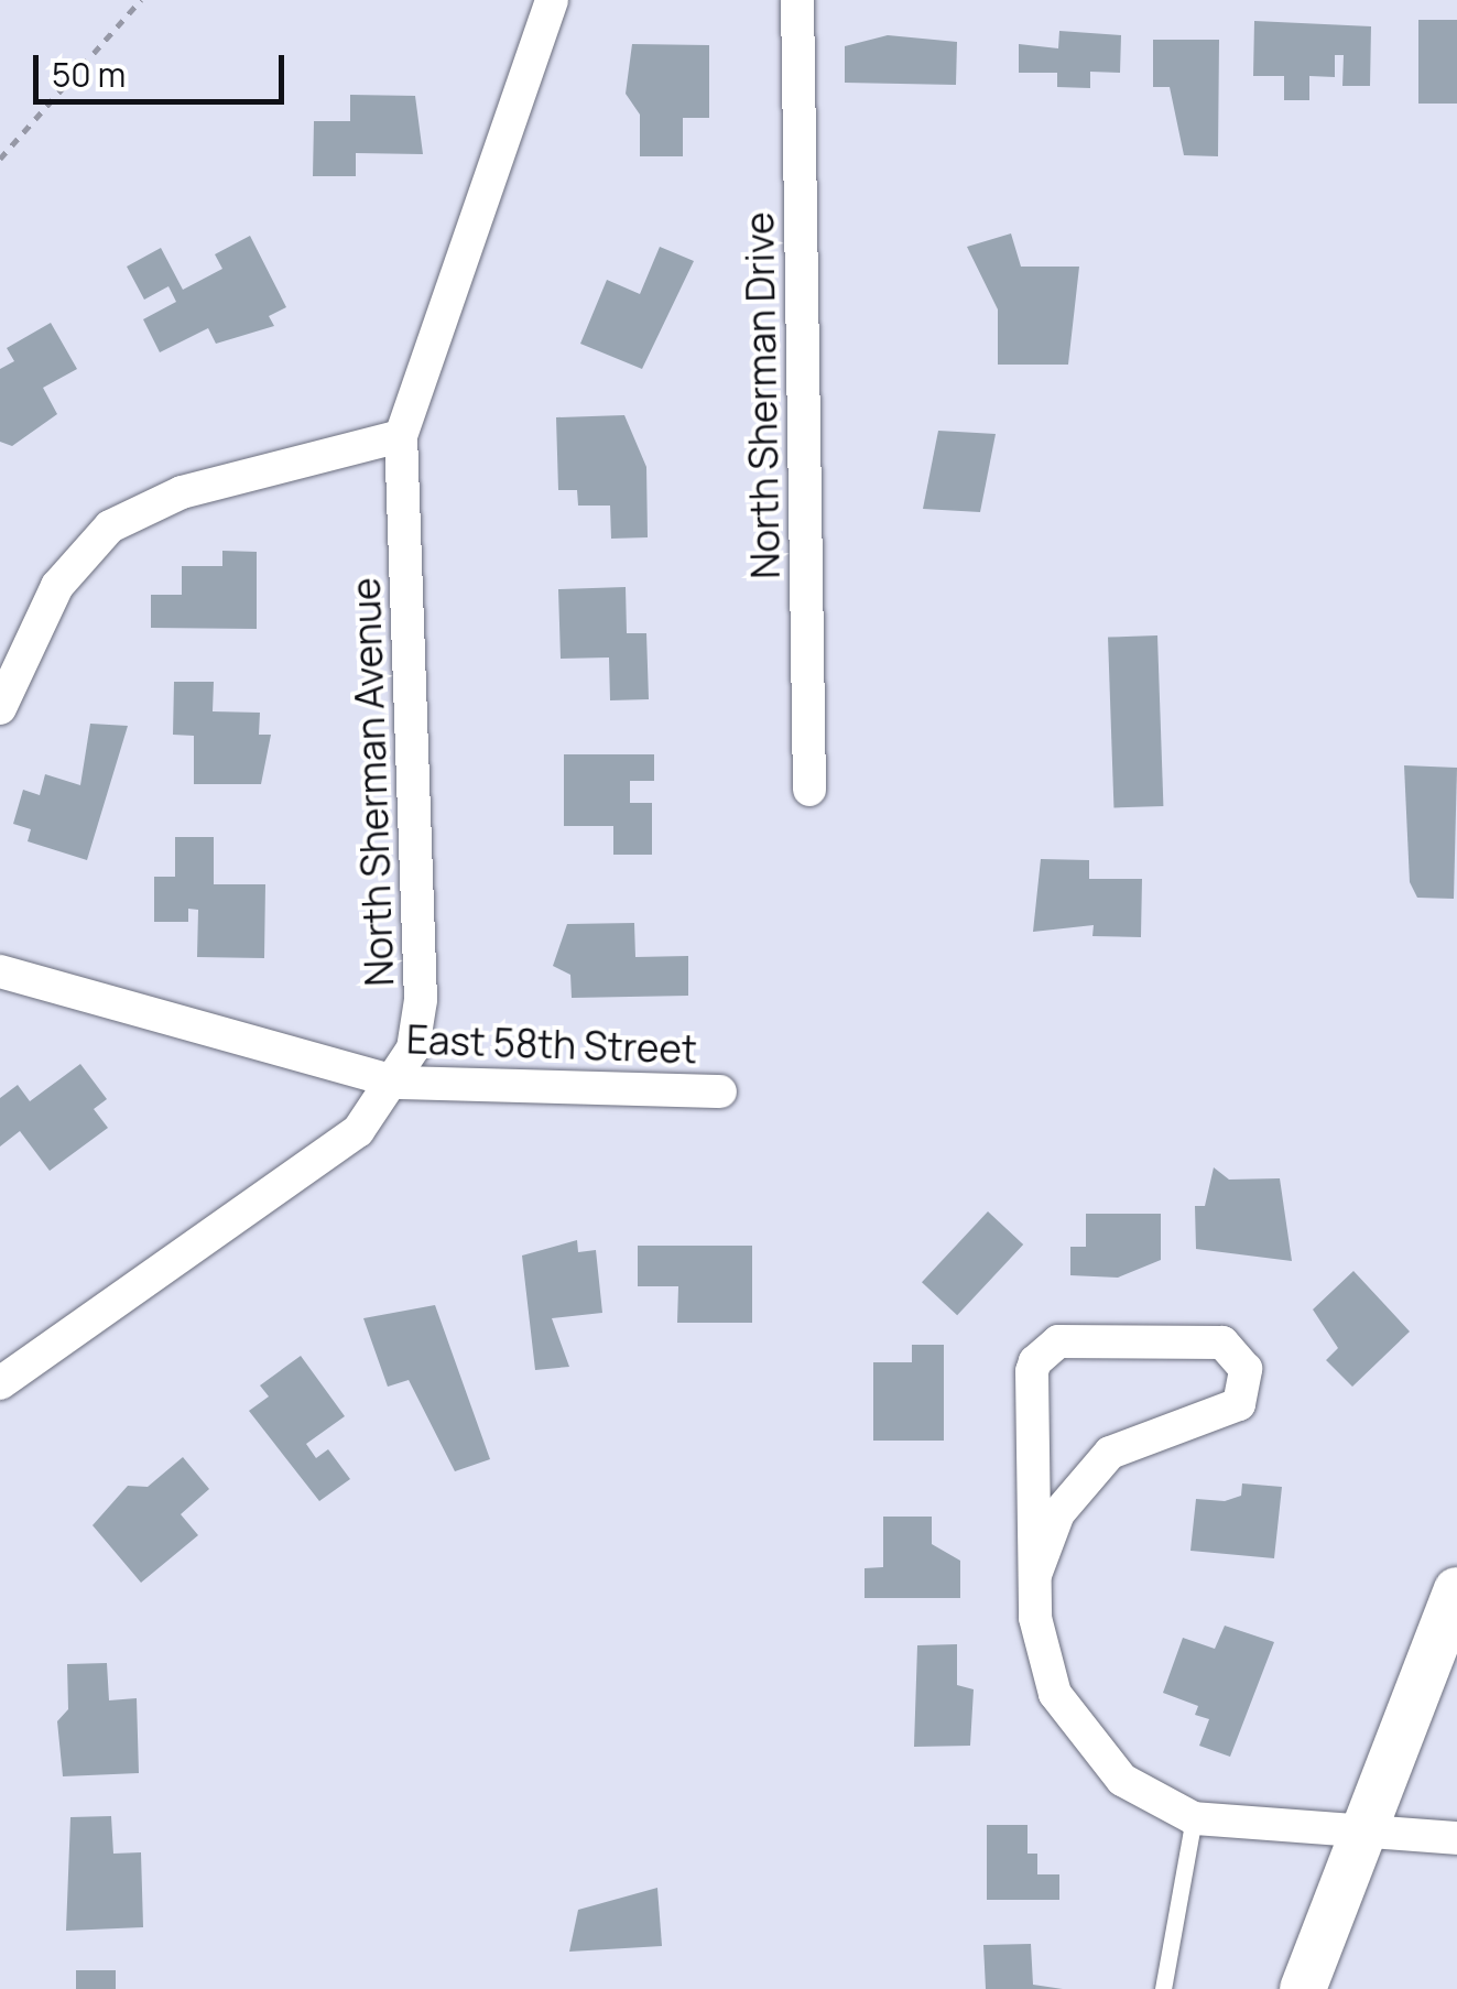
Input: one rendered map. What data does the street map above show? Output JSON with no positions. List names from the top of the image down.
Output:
{
  "streets": {
    "street": ["North Sherman Drive", "North Sherman Avenue", "East 58th Street"]
  },
  "crossings": [
    ["North Sherman Avenue", "East 58th Street"]
  ],
  "scale_bar": "50 m"
}
